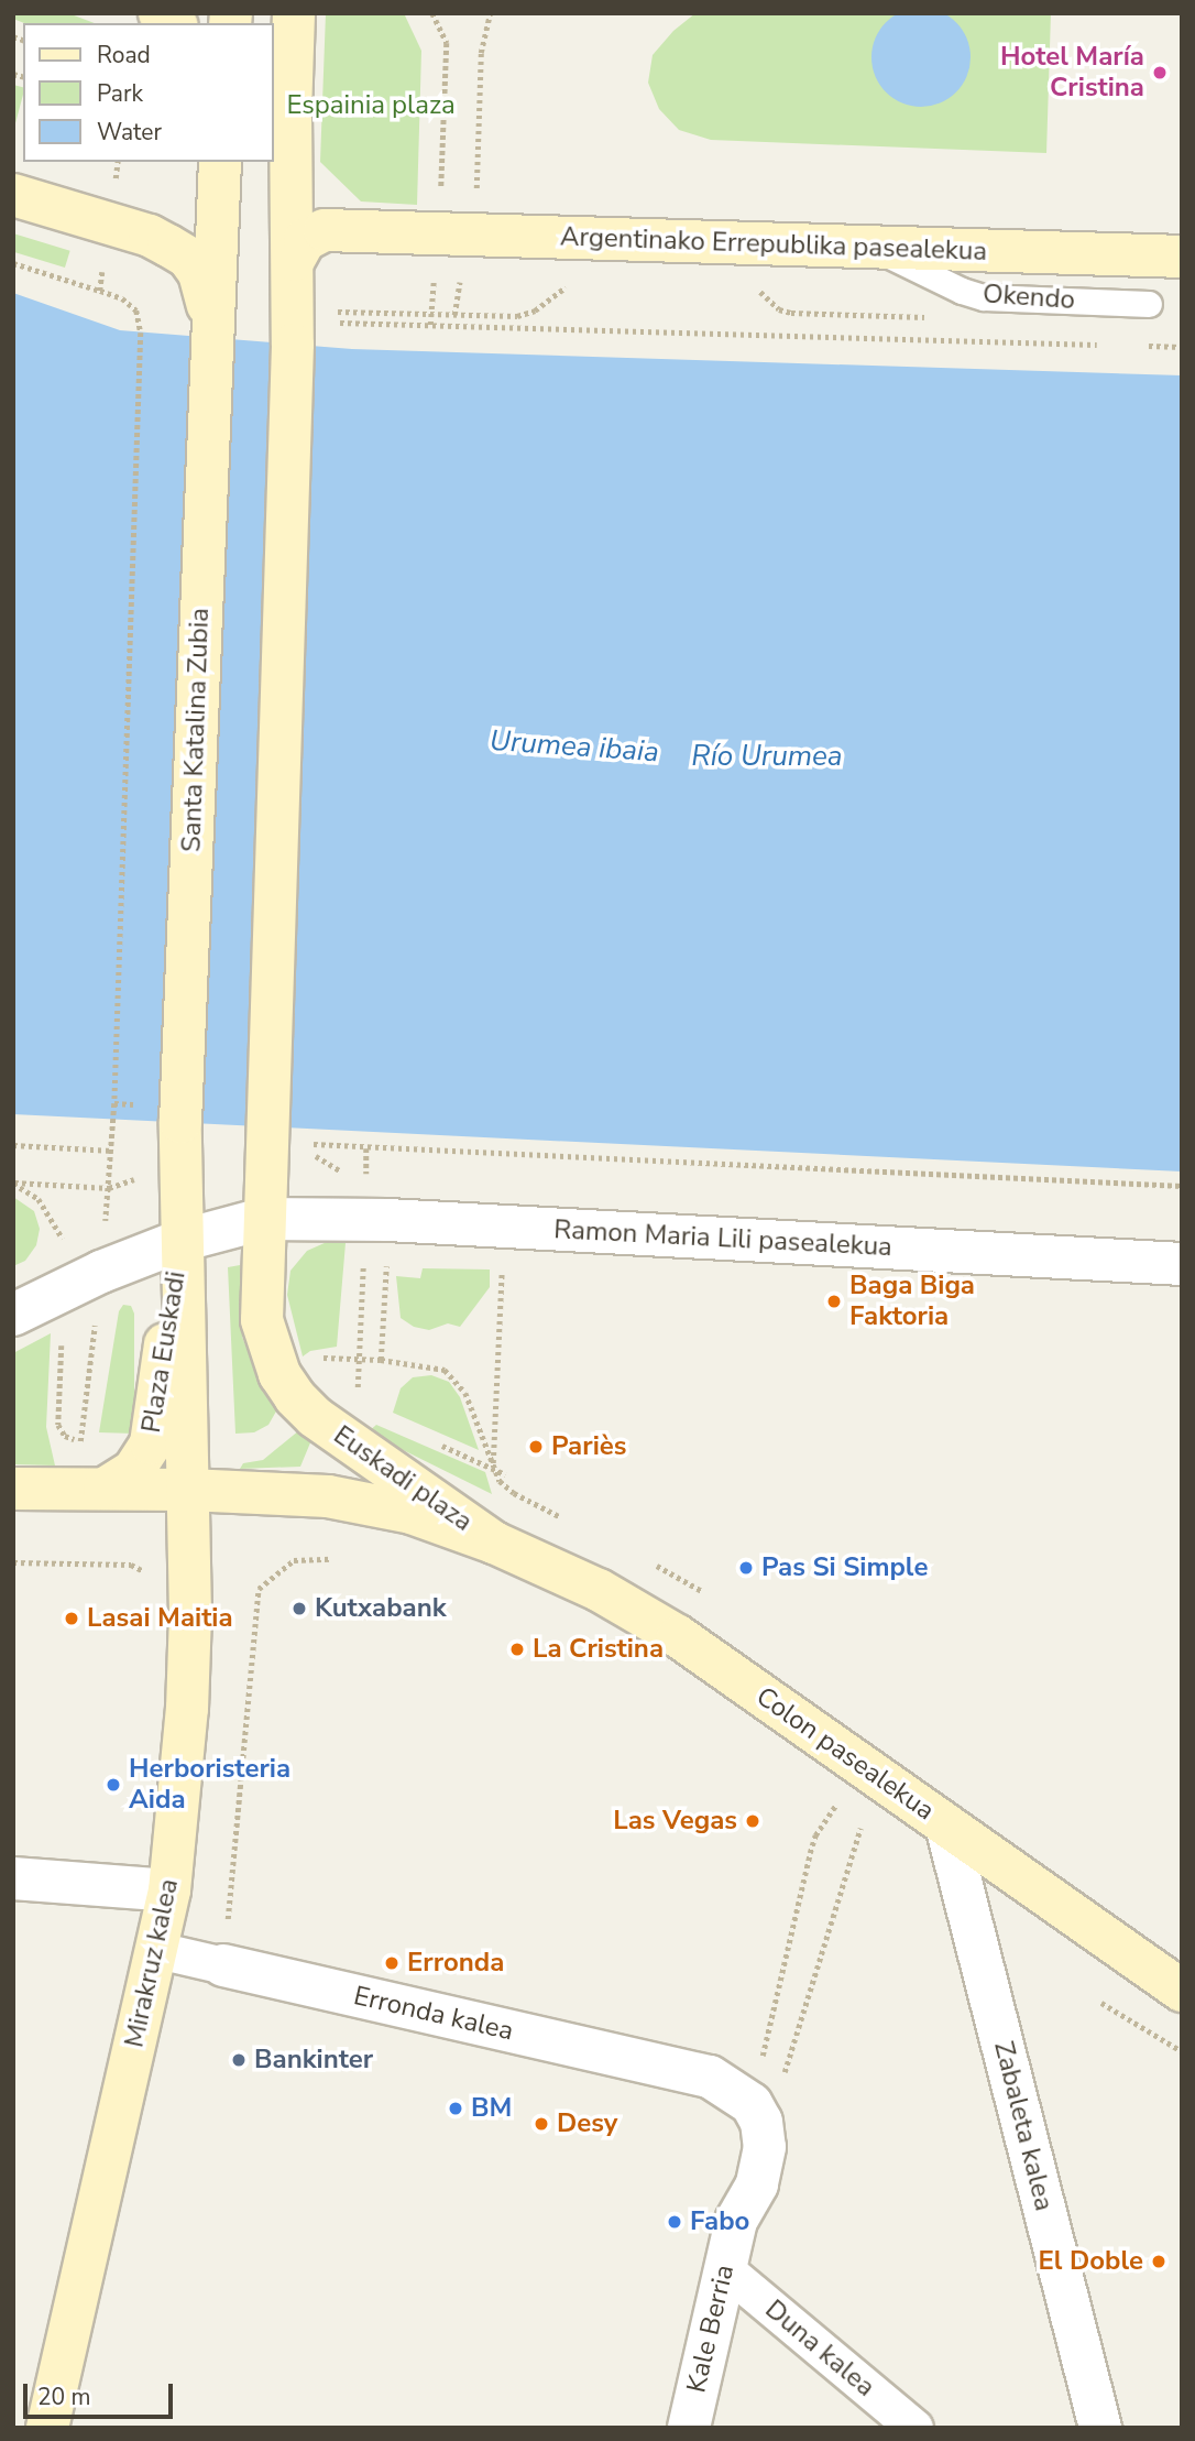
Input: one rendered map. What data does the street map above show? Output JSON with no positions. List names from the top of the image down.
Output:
{
  "streets": {
    "main road": [
      "Argentinako Errepublika pasealekua",
      "Santa Katalina Zubia",
      "Plaza Euskadi",
      "Euskadi plaza",
      "Colon pasealekua",
      "Mirakruz kalea"
    ],
    "street": [
      "Ramon Maria Lili pasealekua",
      "Erronda kalea",
      "Zabaleta kalea",
      "Kale Berria",
      "Duna kalea"
    ],
    "lane": ["Okendo"]
  },
  "crossings": [
    ["Argentinako Errepublika pasealekua", "Okendo"],
    ["Argentinako Errepublika pasealekua", "Euskadi plaza"],
    ["Santa Katalina Zubia", "Plaza Euskadi"],
    ["Ramon Maria Lili pasealekua", "Euskadi plaza"],
    ["Plaza Euskadi", "Euskadi plaza"],
    ["Plaza Euskadi", "Mirakruz kalea"],
    ["Euskadi plaza", "Colon pasealekua"],
    ["Euskadi plaza", "Mirakruz kalea"],
    ["Colon pasealekua", "Zabaleta kalea"],
    ["Mirakruz kalea", "Erronda kalea"],
    ["Erronda kalea", "Kale Berria"],
    ["Kale Berria", "Duna kalea"]
  ],
  "water": ["Urumea ibaia", "Río Urumea"],
  "parks": ["Espainia plaza"],
  "places": [
    "Hotel María Cristina",
    "Baga Biga Faktoria",
    "Pariès",
    "Pas Si Simple",
    "Kutxabank",
    "Lasai Maitia",
    "La Cristina",
    "Herboristeria Aida",
    "Las Vegas",
    "Erronda",
    "Bankinter",
    "BM",
    "Desy",
    "Fabo",
    "El Doble"
  ],
  "legend": ["Road", "Park", "Water"],
  "scale_bar": "20 m"
}
